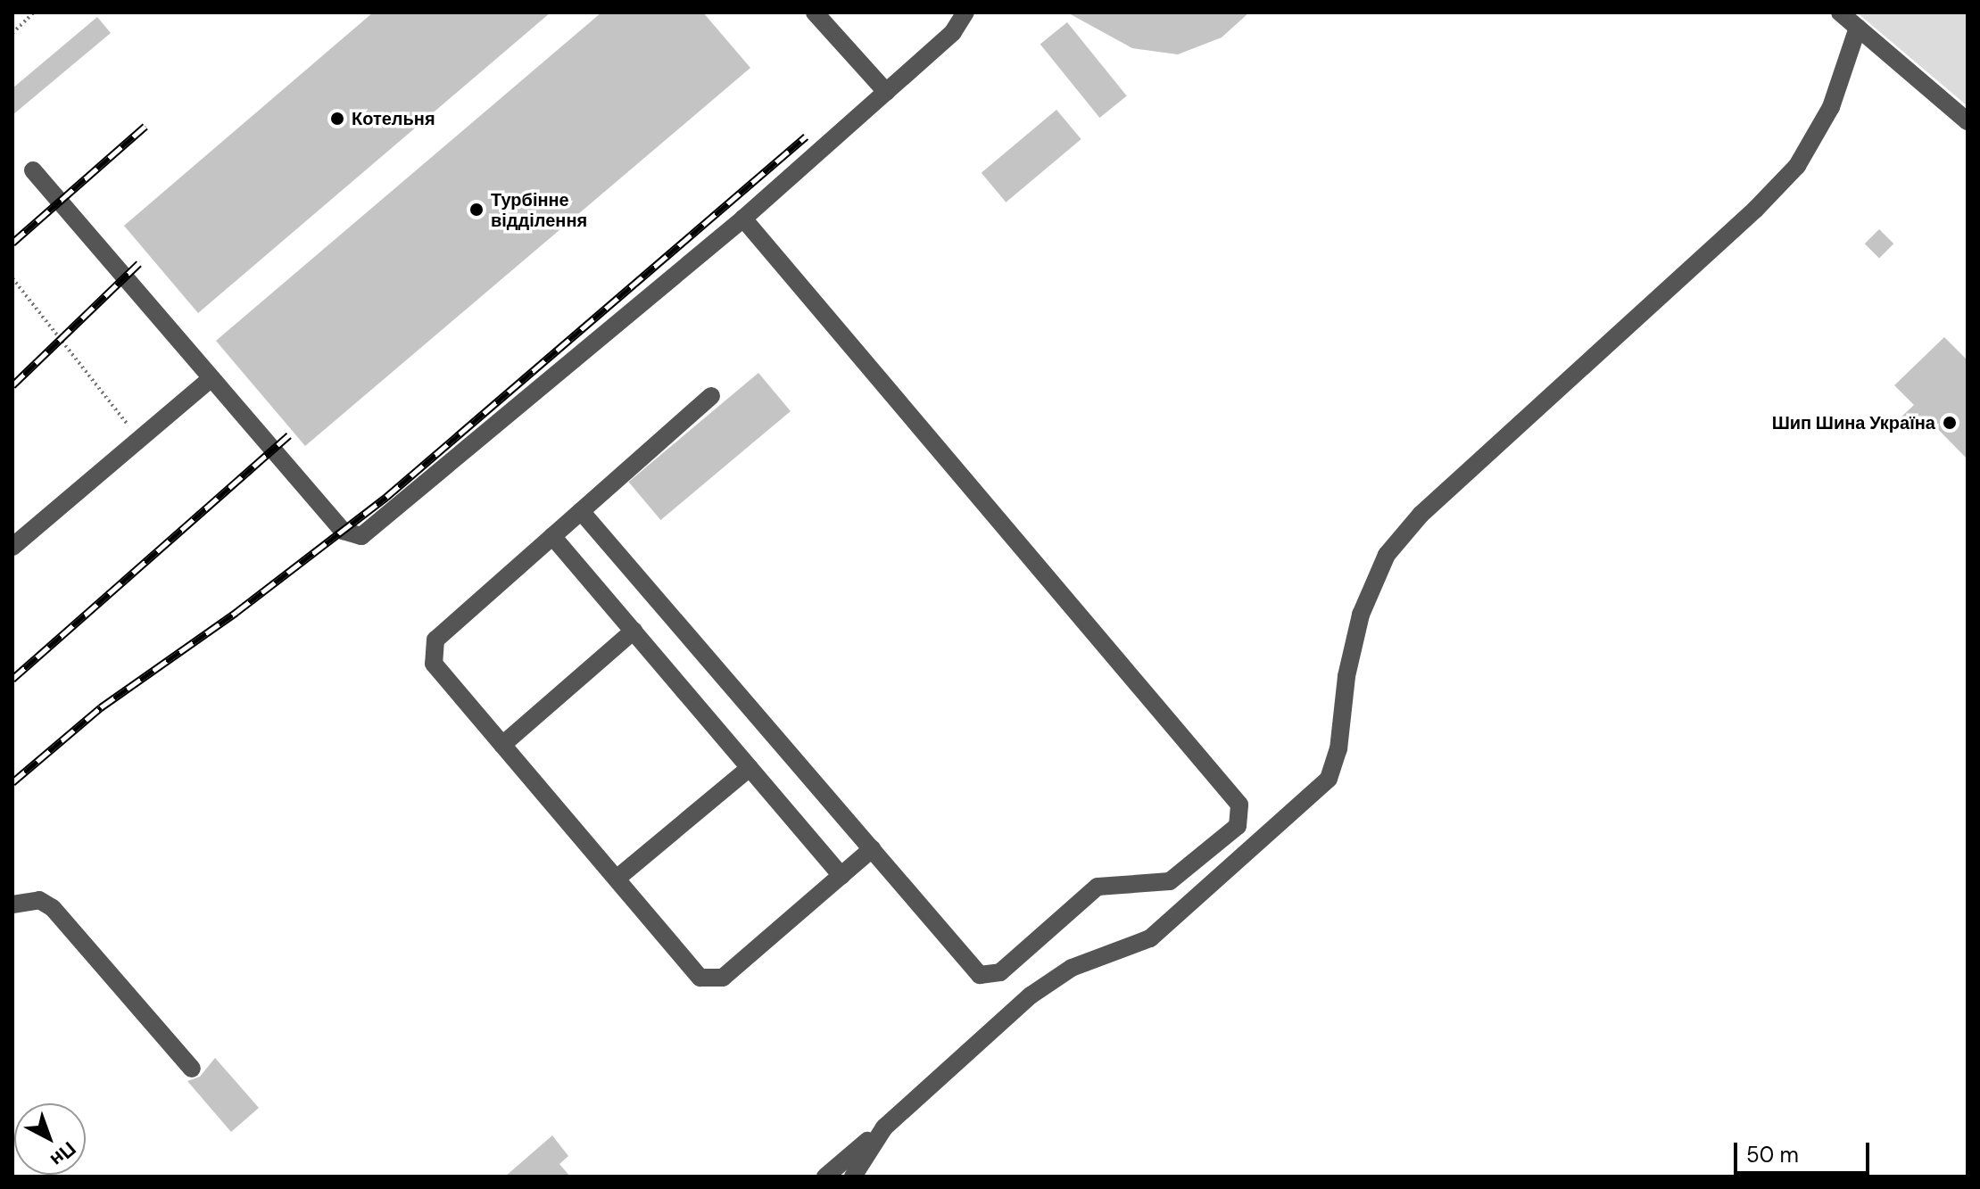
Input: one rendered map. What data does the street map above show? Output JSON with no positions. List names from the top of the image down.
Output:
{
  "places": ["Котельня", "Турбінне відділення", "Шип Шина Україна"],
  "scale_bar": "50 m",
  "north": "bottom right"
}
